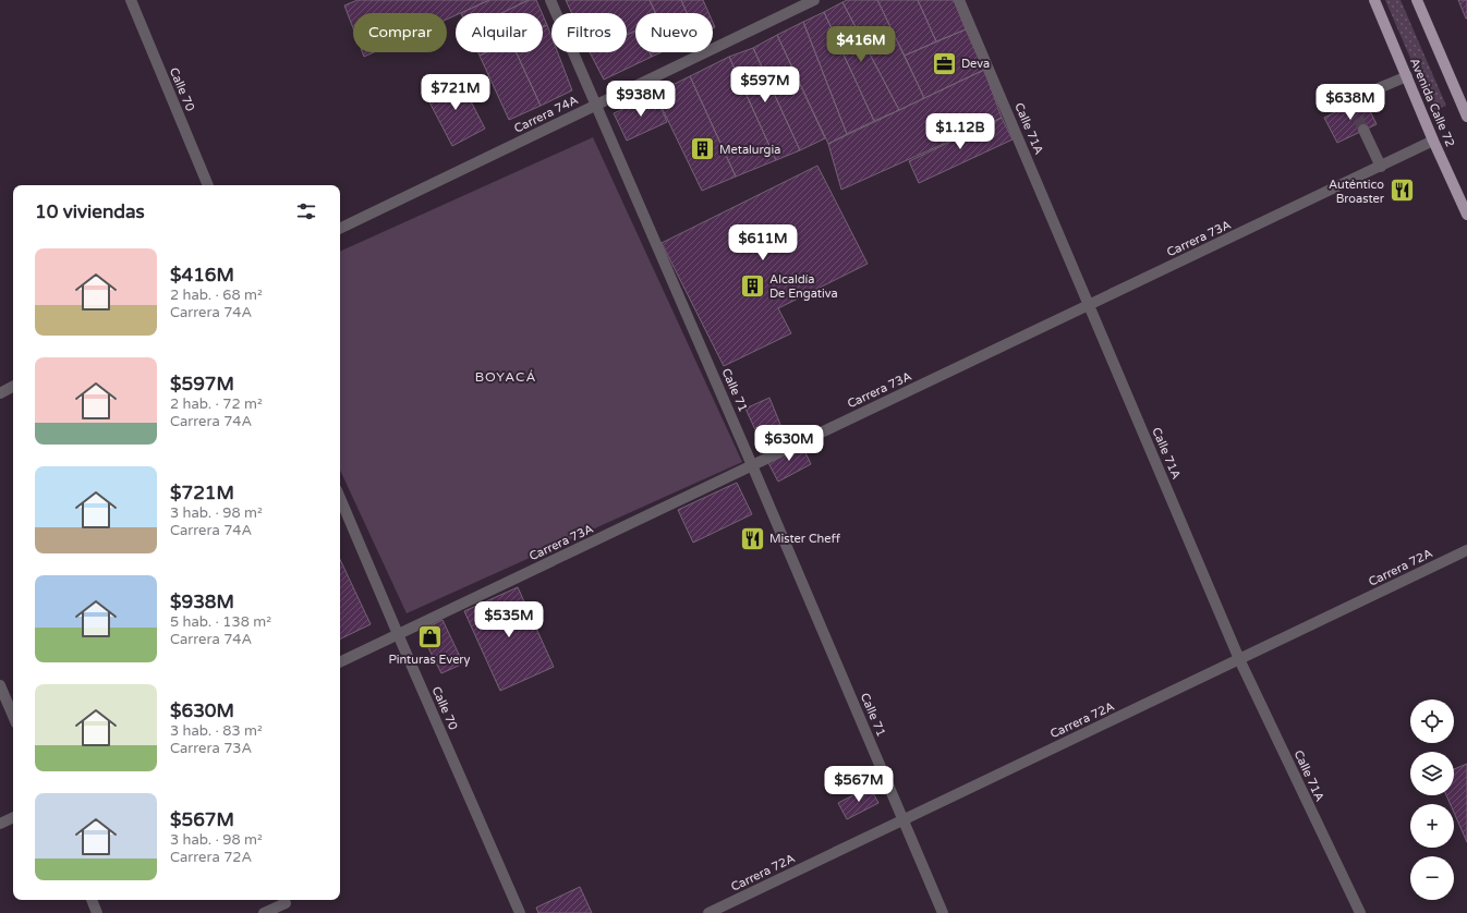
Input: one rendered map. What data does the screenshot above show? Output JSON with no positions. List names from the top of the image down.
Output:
{
  "streets": {
    "main road": ["Avenida Calle 72"],
    "street": [
      "Calle 70",
      "Carrera 74A",
      "Calle 71A",
      "Carrera 73A",
      "Calle 71",
      "Carrera 72A"
    ]
  },
  "crossings": [
    ["Calle 70", "Carrera 73A"],
    ["Avenida Calle 72", "Carrera 73A"],
    ["Carrera 74A", "Calle 71"],
    ["Calle 71A", "Carrera 73A"],
    ["Calle 71A", "Carrera 72A"],
    ["Carrera 73A", "Calle 71"],
    ["Calle 71", "Carrera 72A"]
  ],
  "districts": ["BOYACÁ"],
  "places": {
    "office": ["Deva"],
    "building": ["Metalurgia", "Alcaldía De Engativa"],
    "restaurant": ["Auténtico Broaster", "Mister Cheff"],
    "shop": ["Pinturas Every"]
  },
  "page": {
    "chip": [
      "Comprar",
      "Alquilar",
      "Filtros",
      "Nuevo"
    ],
    "price": [
      "$416M",
      "$597M",
      "$721M",
      "$938M",
      "$638M",
      "$1.12B",
      "$611M",
      "$630M",
      "$535M",
      "$567M"
    ],
    "heading": "10 viviendas",
    "list": [
      {
        "name": "$416M",
        "note": "2 hab. · 68 m² · Carrera 74A"
      },
      {
        "name": "$597M",
        "note": "2 hab. · 72 m² · Carrera 74A"
      },
      {
        "name": "$721M",
        "note": "3 hab. · 98 m² · Carrera 74A"
      },
      {
        "name": "$938M",
        "note": "5 hab. · 138 m² · Carrera 74A"
      },
      {
        "name": "$630M",
        "note": "3 hab. · 83 m² · Carrera 73A"
      },
      {
        "name": "$567M",
        "note": "3 hab. · 98 m² · Carrera 72A"
      }
    ],
    "map_buttons": ["+", "−"]
  }
}
